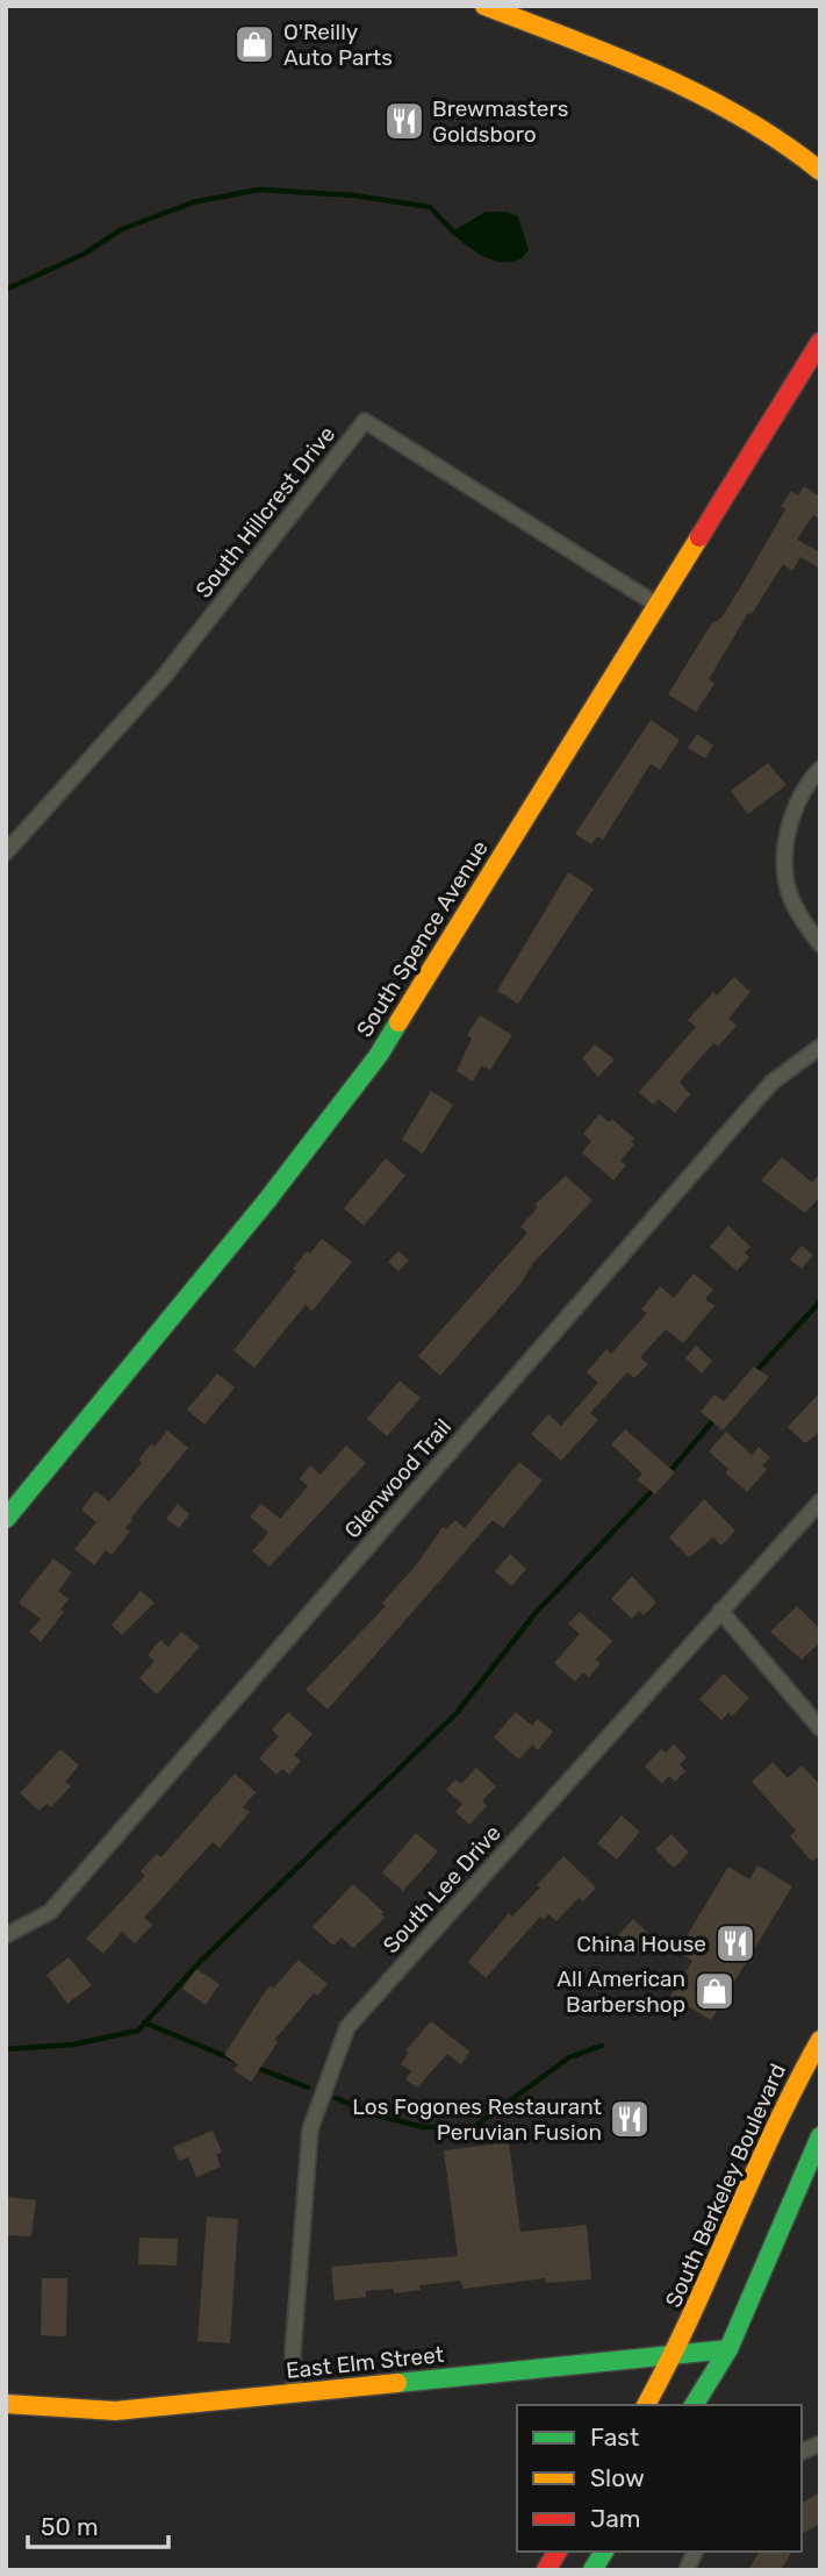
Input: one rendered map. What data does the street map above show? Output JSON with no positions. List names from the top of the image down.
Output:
{
  "streets": {
    "street": [
      "South Hillcrest Drive",
      "South Spence Avenue",
      "Glenwood Trail",
      "South Lee Drive",
      "South Berkeley Boulevard",
      "East Elm Street"
    ]
  },
  "crossings": [
    ["South Hillcrest Drive", "South Spence Avenue"],
    ["South Lee Drive", "East Elm Street"],
    ["South Berkeley Boulevard", "East Elm Street"]
  ],
  "places": {
    "shop": ["O'Reilly Auto Parts", "All American Barbershop"],
    "restaurant": ["Brewmasters Goldsboro", "China House", "Los Fogones Restaurant Peruvian Fusion"]
  },
  "legend": ["Fast", "Slow", "Jam"],
  "scale_bar": "50 m"
}
